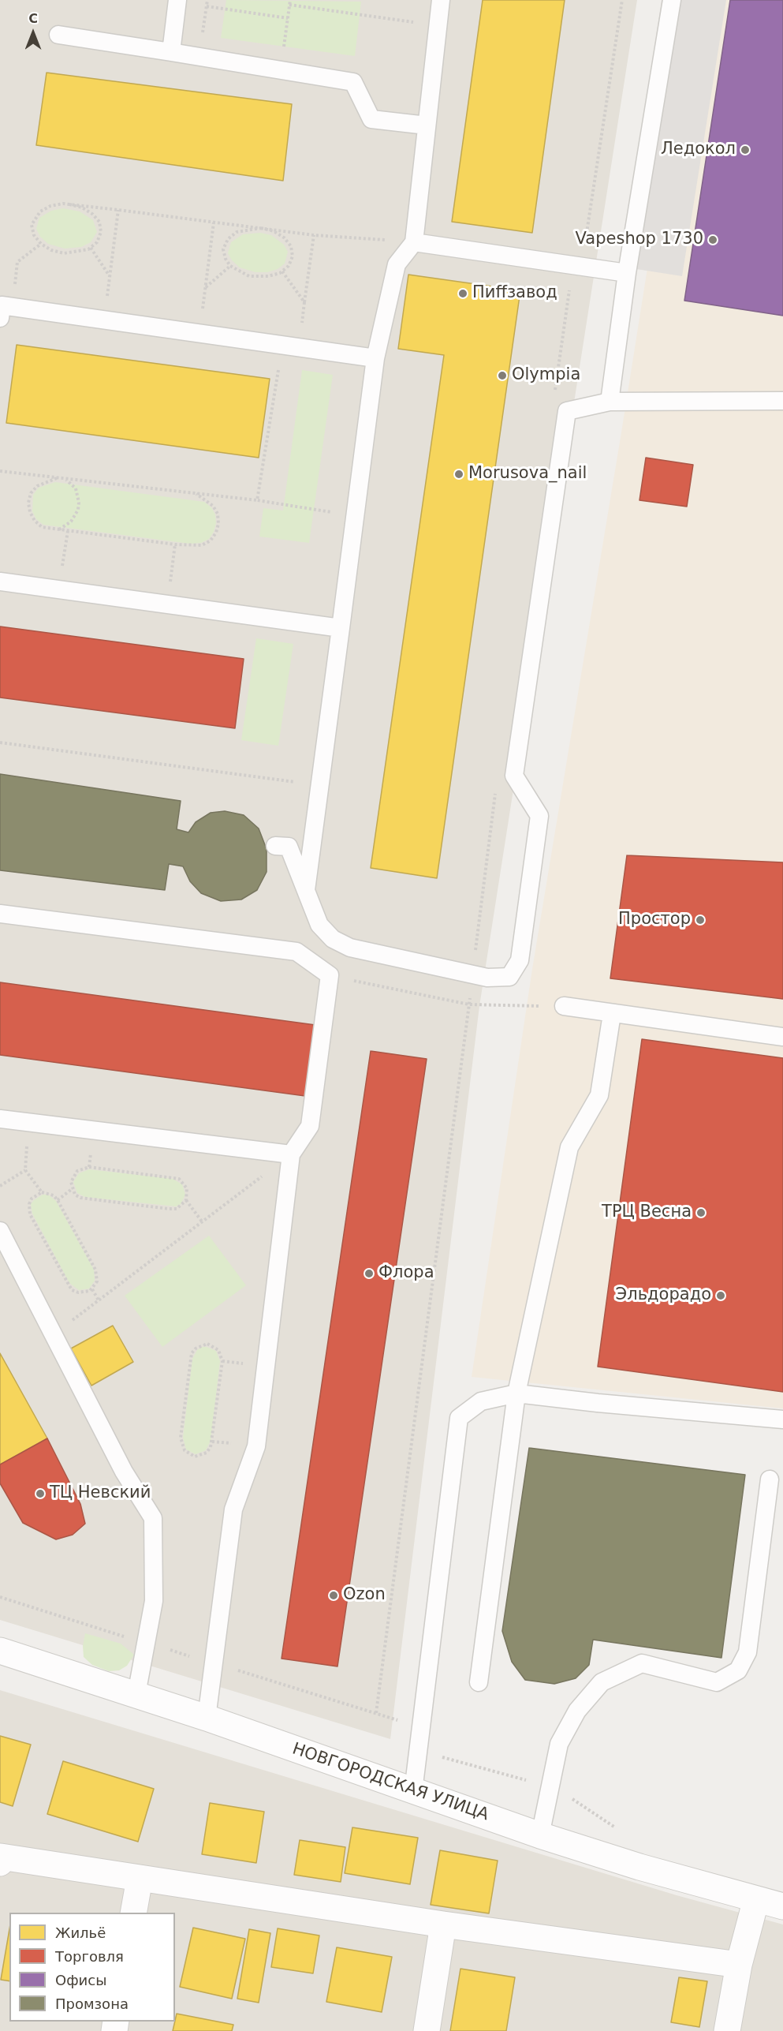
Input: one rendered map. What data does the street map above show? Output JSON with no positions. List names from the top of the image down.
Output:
{
  "streets": {
    "street": ["НОВГОРОДСКАЯ УЛИЦА"]
  },
  "places": [
    "Ледокол",
    "Vapeshop 1730",
    "Пиffзавод",
    "Olympia",
    "Morusova_nail",
    "Простор",
    "ТРЦ Весна",
    "Флора",
    "Эльдорадо",
    "ТЦ Невский",
    "Ozon"
  ],
  "legend": [
    "Жильё",
    "Торговля",
    "Офисы",
    "Промзона"
  ],
  "north": "top"
}
